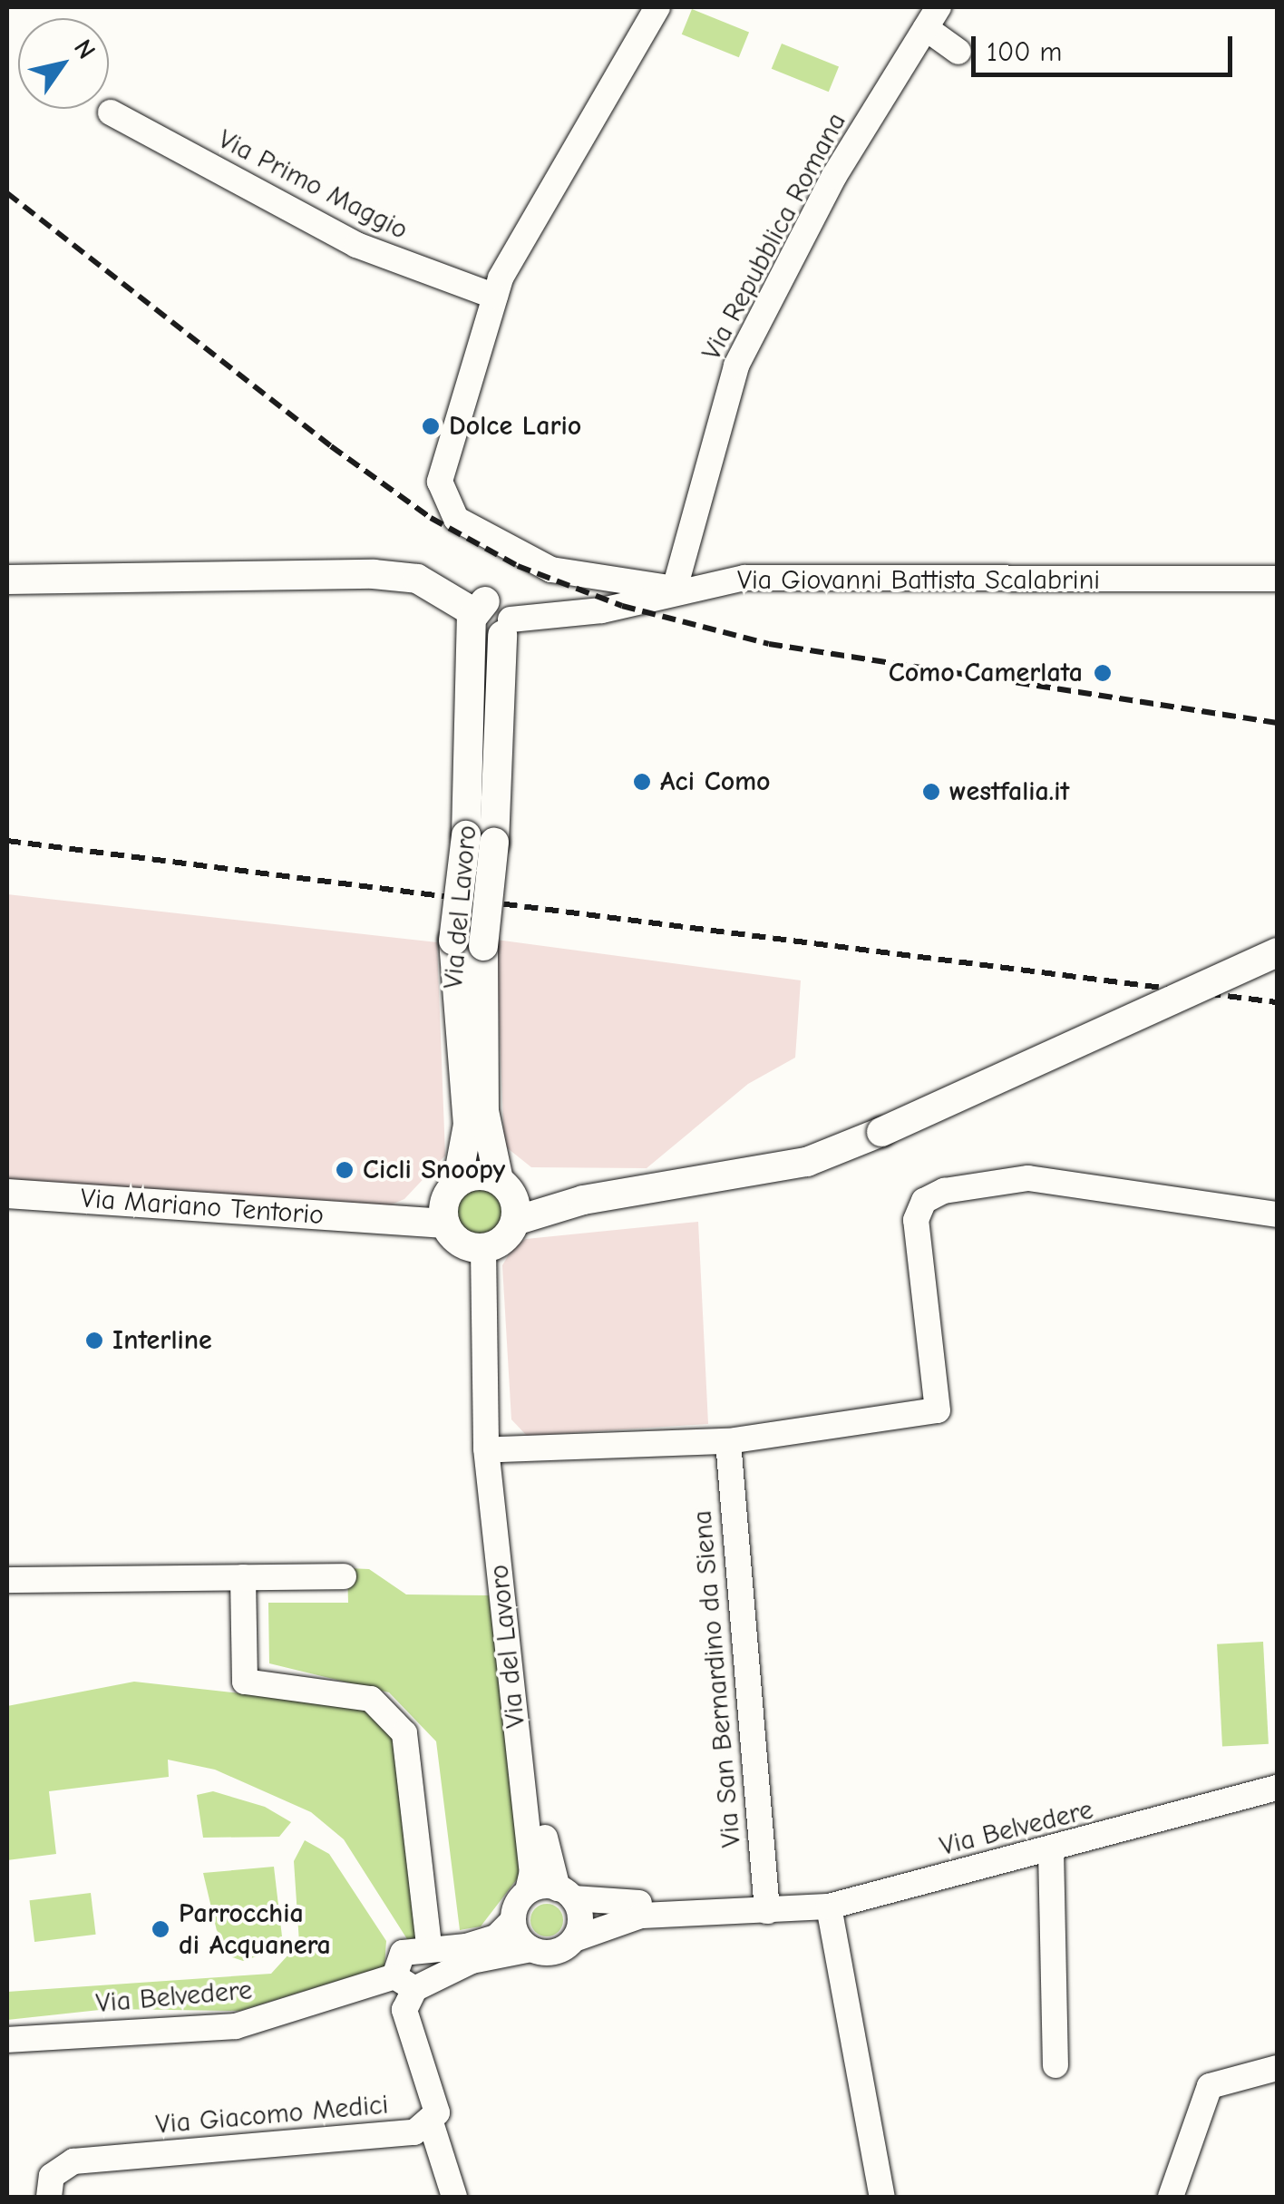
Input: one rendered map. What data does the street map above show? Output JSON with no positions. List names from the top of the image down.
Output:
{
  "streets": {
    "main road": ["Via del Lavoro", "Via Mariano Tentorio"],
    "street": [
      "Via Primo Maggio",
      "Via Repubblica Romana",
      "Via Giovanni Battista Scalabrini",
      "Via San Bernardino da Siena",
      "Via Belvedere",
      "Via Giacomo Medici"
    ]
  },
  "crossings": [
    ["Via Repubblica Romana", "Via Giovanni Battista Scalabrini"],
    ["Via Giovanni Battista Scalabrini", "Via del Lavoro"],
    ["Via del Lavoro", "Via Mariano Tentorio"],
    ["Via del Lavoro", "Via Belvedere"],
    ["Via San Bernardino da Siena", "Via Belvedere"]
  ],
  "places": [
    "Dolce Lario",
    "Como Camerlata",
    "Aci Como",
    "westfalia.it",
    "Cicli Snoopy",
    "Interline",
    "Parrocchia di Acquanera"
  ],
  "scale_bar": "100 m",
  "north": "top right"
}
